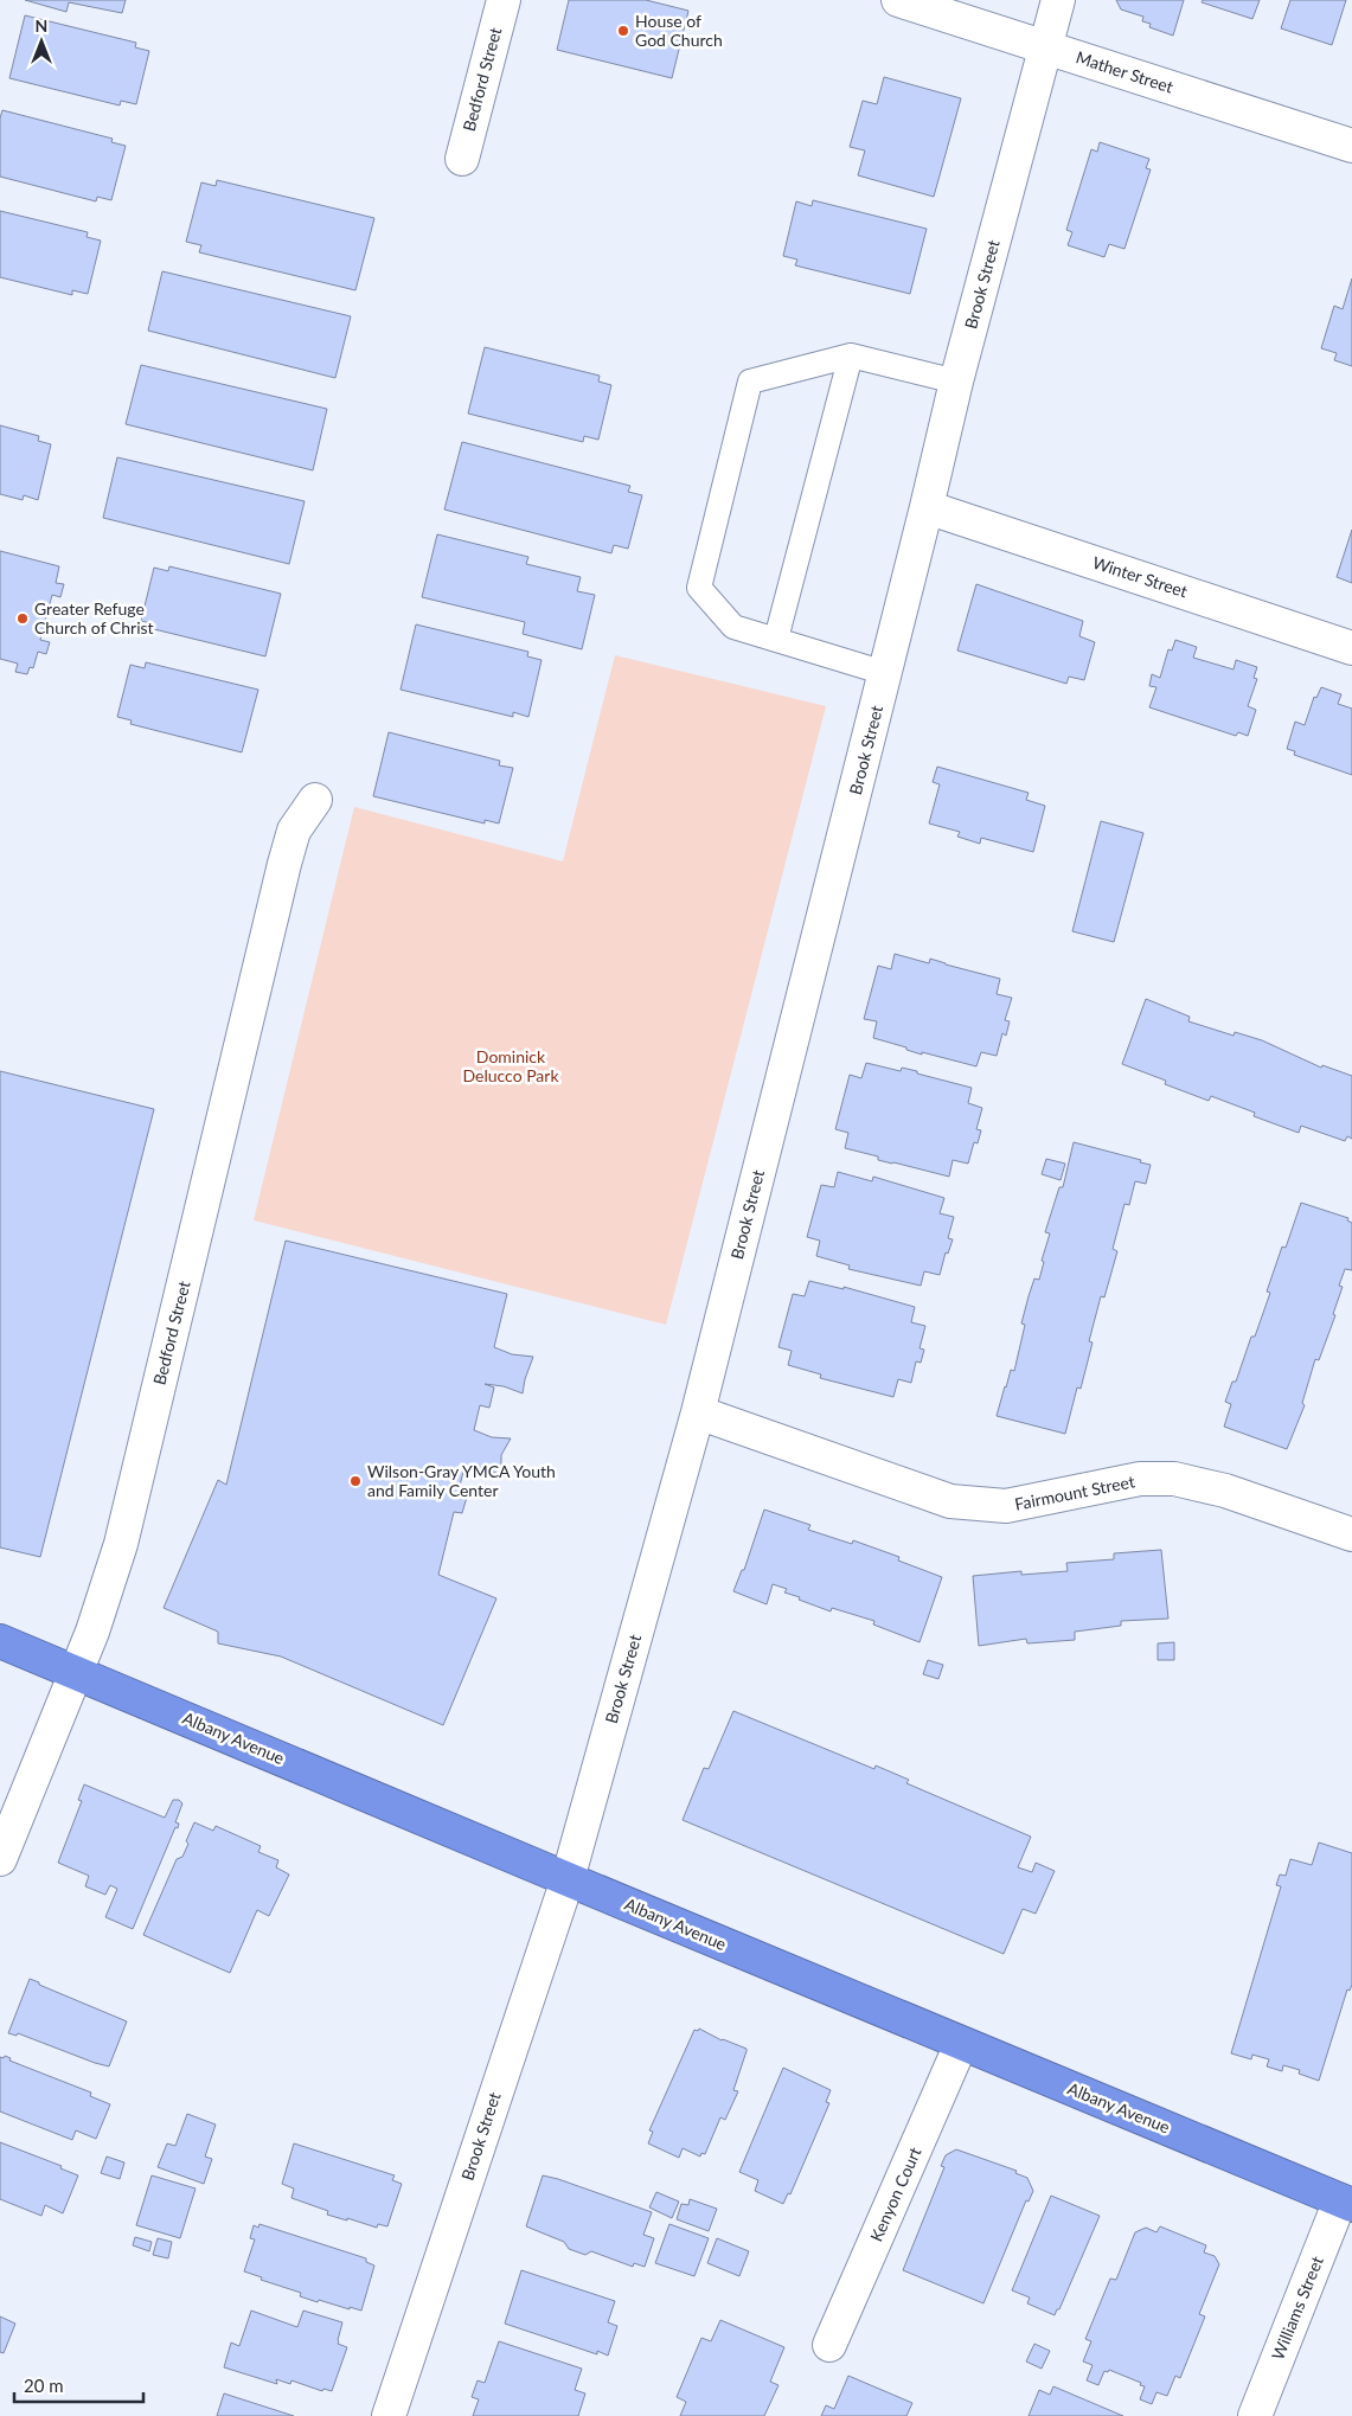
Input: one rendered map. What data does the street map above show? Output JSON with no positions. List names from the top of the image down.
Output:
{
  "streets": {
    "highway": ["Albany Avenue"],
    "street": [
      "Mather Street",
      "Bedford Street",
      "Brook Street",
      "Winter Street",
      "Fairmount Street",
      "Kenyon Court",
      "Williams Street"
    ]
  },
  "crossings": [
    ["Mather Street", "Brook Street"],
    ["Bedford Street", "Albany Avenue"],
    ["Brook Street", "Winter Street"],
    ["Brook Street", "Fairmount Street"],
    ["Brook Street", "Albany Avenue"],
    ["Albany Avenue", "Kenyon Court"],
    ["Albany Avenue", "Williams Street"]
  ],
  "parks": ["Dominick Delucco Park"],
  "places": ["House of God Church", "Greater Refuge Church of Christ", "Wilson-Gray YMCA Youth and Family Center"],
  "scale_bar": "20 m",
  "north": "top"
}
